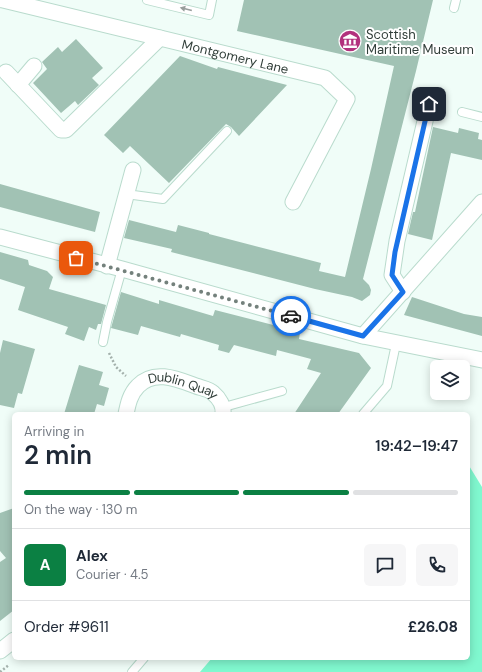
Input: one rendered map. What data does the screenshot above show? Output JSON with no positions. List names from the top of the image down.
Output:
{
  "streets": {
    "street": ["Montgomery Lane", "Dublin Quay"]
  },
  "places": {
    "museum": ["Scottish Maritime Museum"]
  },
  "page": {
    "heading": ["2 min", "Arriving in", "19:42–19:47"],
    "panel": [
      "Alex",
      "Courier · 4.5",
      "Order #9611",
      "£26.08"
    ],
    "bar": "On the way · 130 m",
    "round": "A"
  }
}
